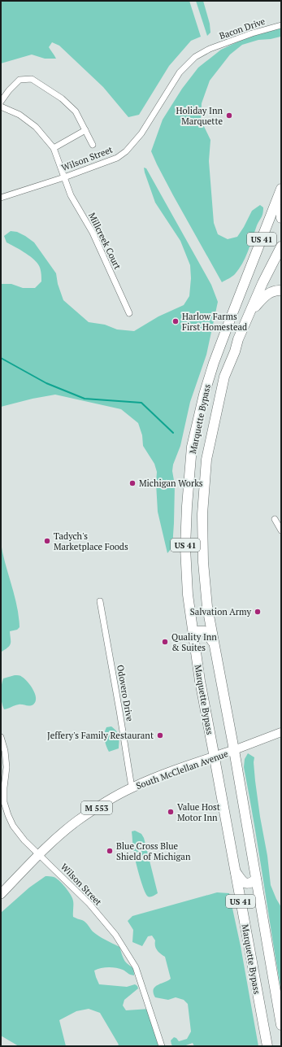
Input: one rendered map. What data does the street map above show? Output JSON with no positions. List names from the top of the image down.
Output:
{
  "streets": {
    "highway": ["US 41", "Marquette Bypass"],
    "main road": ["South McClellan Avenue", "M 553"],
    "street": [
      "Bacon Drive",
      "Wilson Street",
      "Millcreek Court",
      "Odovero Drive"
    ]
  },
  "crossings": [
    ["Bacon Drive", "Wilson Street"],
    ["Wilson Street", "Millcreek Court"],
    ["Wilson Street", "South McClellan Avenue"],
    ["Marquette Bypass", "South McClellan Avenue"],
    ["Odovero Drive", "South McClellan Avenue"]
  ],
  "places": [
    "Holiday Inn Marquette",
    "Harlow Farms First Homestead",
    "Michigan Works",
    "Tadych's Marketplace Foods",
    "Salvation Army",
    "Quality Inn & Suites",
    "Jeffery's Family Restaurant",
    "Value Host Motor Inn",
    "Blue Cross Blue Shield of Michigan"
  ]
}
